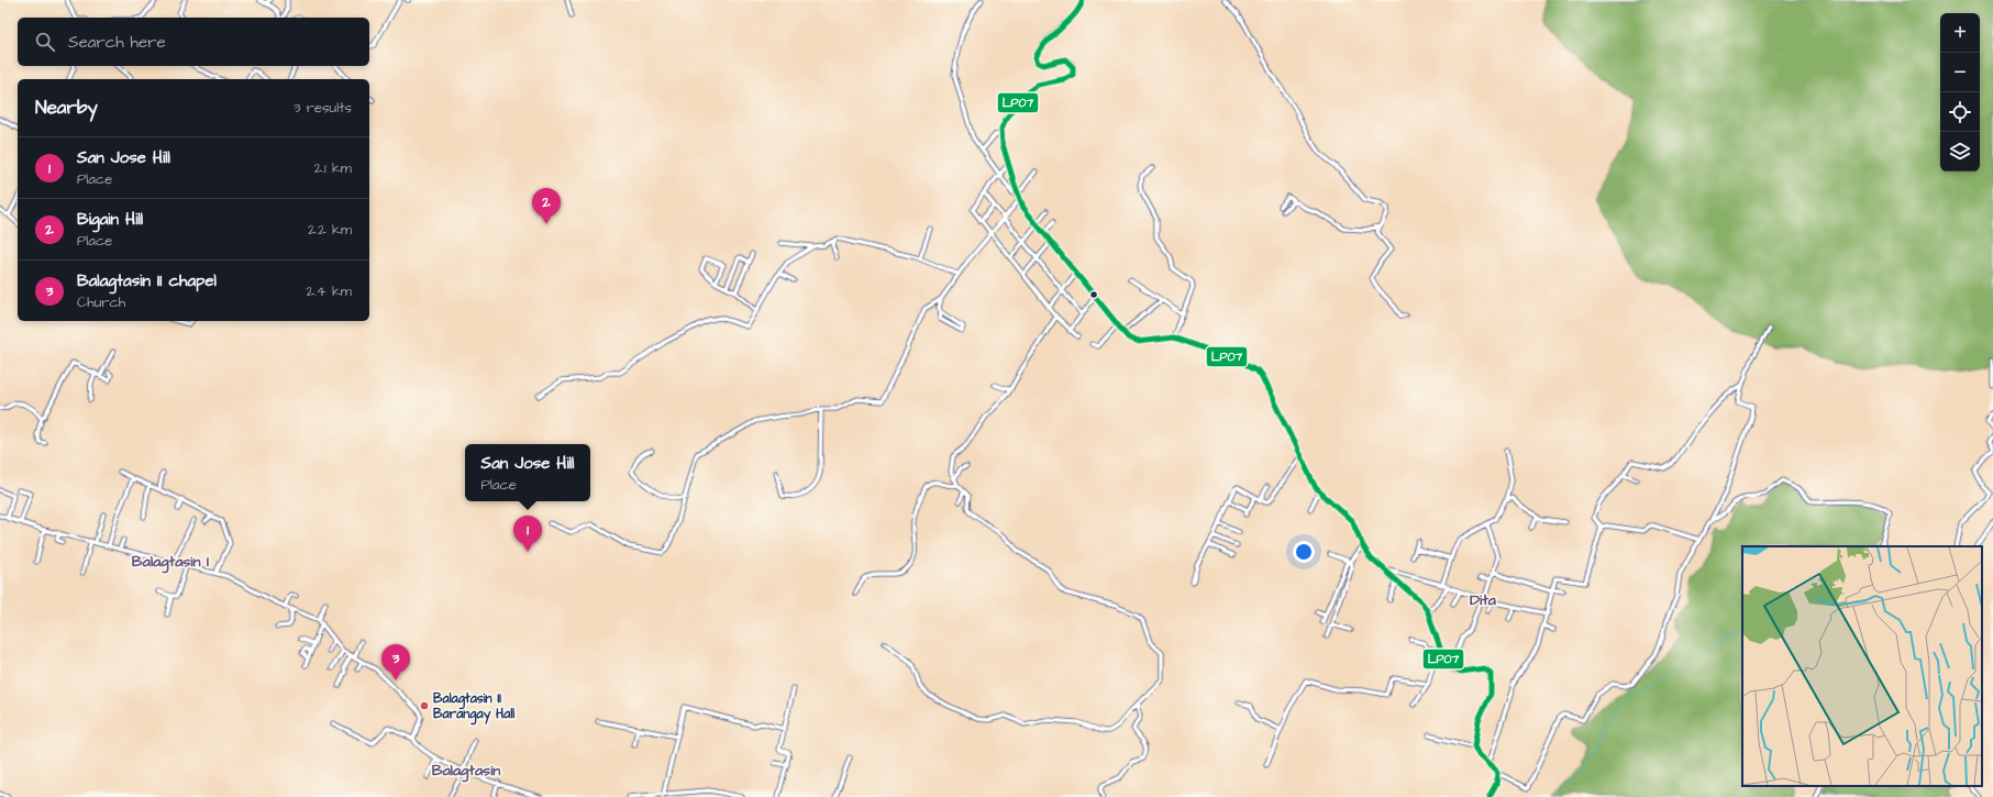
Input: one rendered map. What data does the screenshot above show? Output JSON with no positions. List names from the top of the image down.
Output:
{
  "districts": ["Balagtasin I", "Dita", "Balagtasin"],
  "places": ["Balagtasin II Barangay Hall"],
  "lines": ["transit line LP07"],
  "page": {
    "map_buttons": ["+", "−"],
    "search": "Search here",
    "heading": ["Nearby", "3 results"],
    "list": [
      {
        "mark": "1",
        "name": "San Jose Hill",
        "note": "Place",
        "value": "2.1 km"
      },
      {
        "mark": "2",
        "name": "Bigain Hill",
        "note": "Place",
        "value": "2.2 km"
      },
      {
        "mark": "3",
        "name": "Balagtasin II chapel",
        "note": "Church",
        "value": "2.4 km"
      }
    ],
    "pins": ["2", "1", "3"],
    "popup": ["San Jose Hill", "Place"]
  }
}
